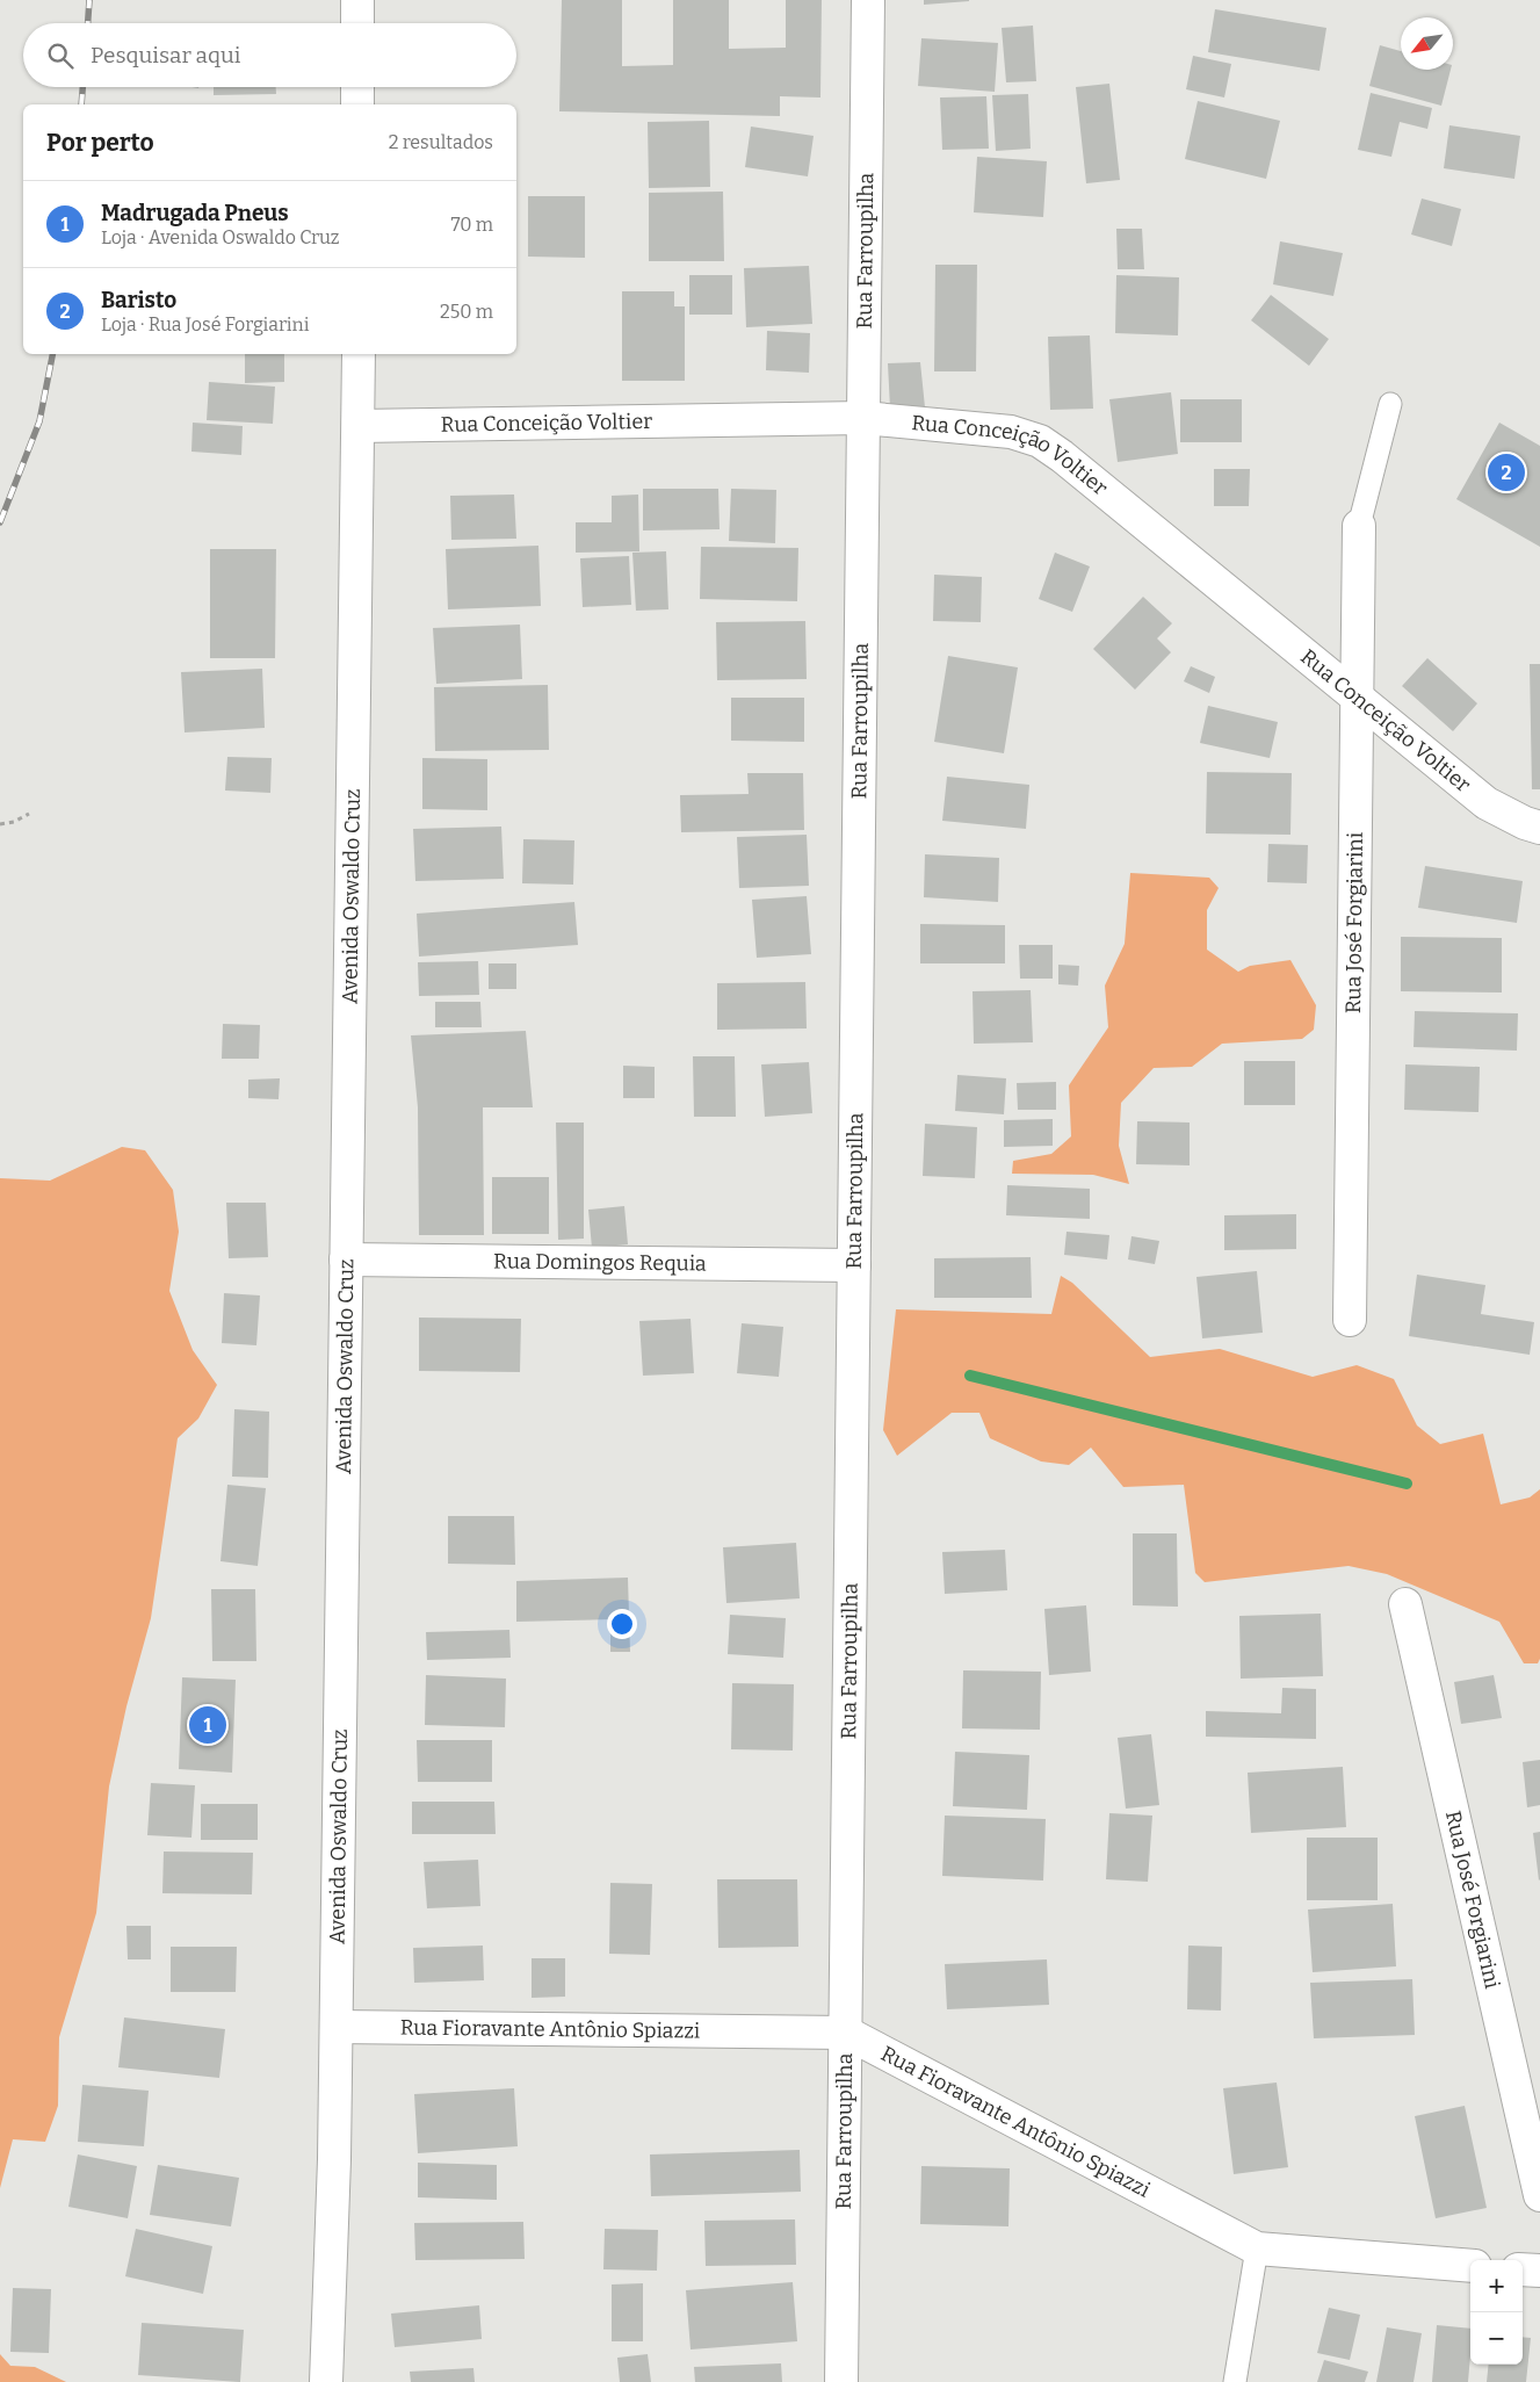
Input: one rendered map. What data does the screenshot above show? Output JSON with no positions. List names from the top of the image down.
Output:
{
  "streets": {
    "street": [
      "Rua Farroupilha",
      "Rua Conceição Voltier",
      "Avenida Oswaldo Cruz",
      "Rua José Forgiarini",
      "Rua Domingos Requia",
      "Rua Fioravante Antônio Spiazzi"
    ]
  },
  "crossings": [
    ["Rua Farroupilha", "Rua Conceição Voltier"],
    ["Rua Farroupilha", "Rua Domingos Requia"],
    ["Rua Farroupilha", "Rua Fioravante Antônio Spiazzi"],
    ["Rua Conceição Voltier", "Avenida Oswaldo Cruz"],
    ["Rua Conceição Voltier", "Rua José Forgiarini"],
    ["Avenida Oswaldo Cruz", "Rua Domingos Requia"],
    ["Avenida Oswaldo Cruz", "Rua Fioravante Antônio Spiazzi"]
  ],
  "north": "bottom left",
  "page": {
    "search": "Pesquisar aqui",
    "heading": ["Por perto", "2 resultados"],
    "list": [
      {
        "mark": "1",
        "name": "Madrugada Pneus",
        "note": "Loja · Avenida Oswaldo Cruz",
        "value": "70 m"
      },
      {
        "mark": "2",
        "name": "Baristo",
        "note": "Loja · Rua José Forgiarini",
        "value": "250 m"
      }
    ],
    "pins": ["2", "1"],
    "map_buttons": ["+", "−"]
  }
}
